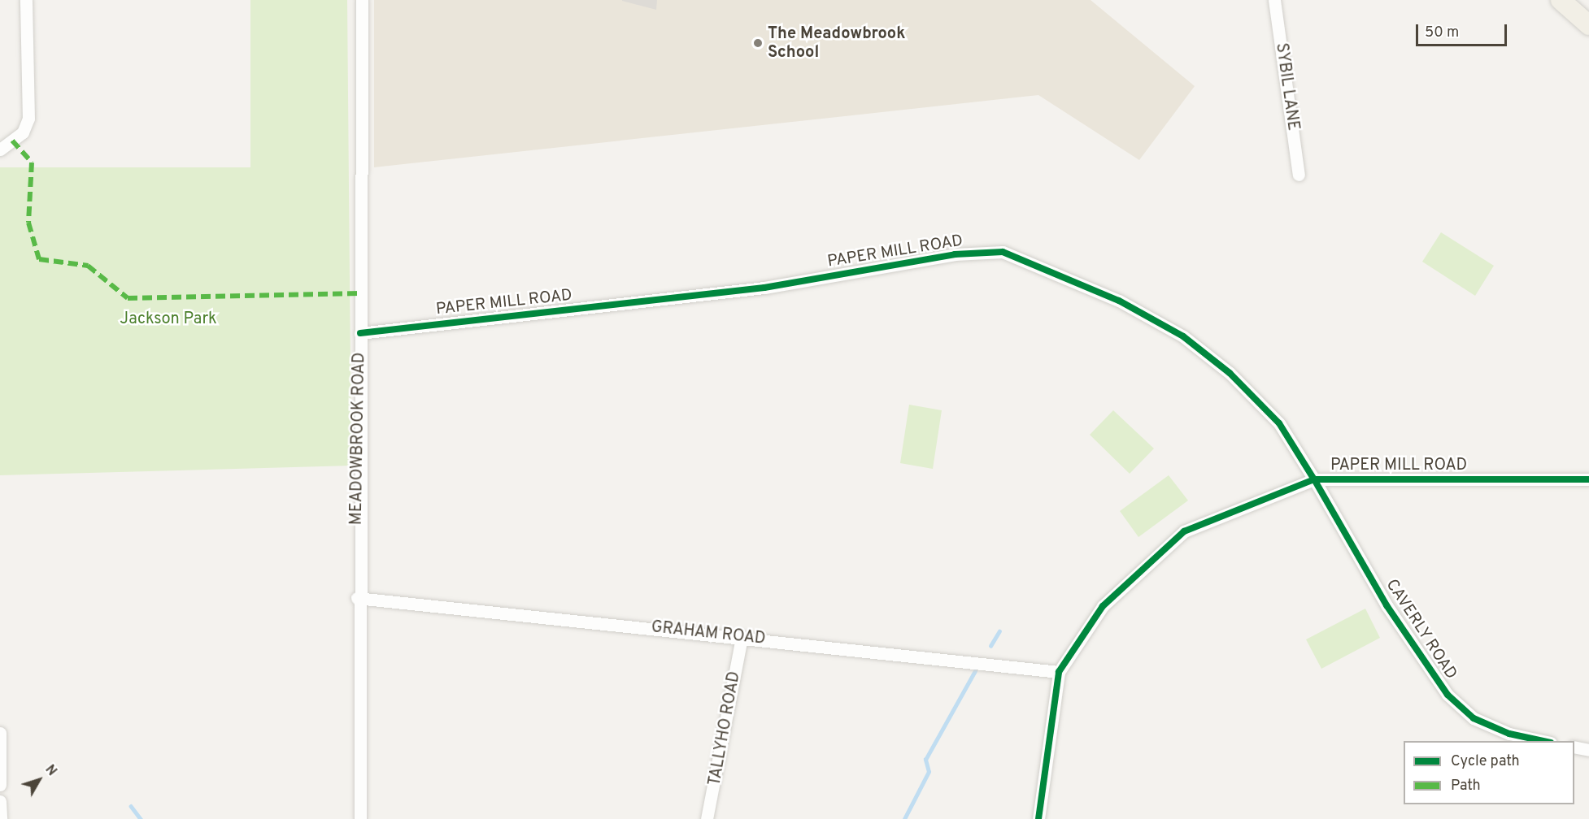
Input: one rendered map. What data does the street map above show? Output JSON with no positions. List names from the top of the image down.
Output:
{
  "streets": {
    "street": [
      "SYBIL LANE",
      "PAPER MILL ROAD",
      "MEADOWBROOK ROAD",
      "CAVERLY ROAD",
      "GRAHAM ROAD",
      "TALLYHO ROAD"
    ]
  },
  "crossings": [
    ["PAPER MILL ROAD", "MEADOWBROOK ROAD"],
    ["PAPER MILL ROAD", "CAVERLY ROAD"],
    ["MEADOWBROOK ROAD", "GRAHAM ROAD"],
    ["GRAHAM ROAD", "TALLYHO ROAD"]
  ],
  "parks": ["Jackson Park"],
  "places": ["The Meadowbrook School"],
  "legend": ["Cycle path", "Path"],
  "scale_bar": "50 m",
  "north": "top right"
}
